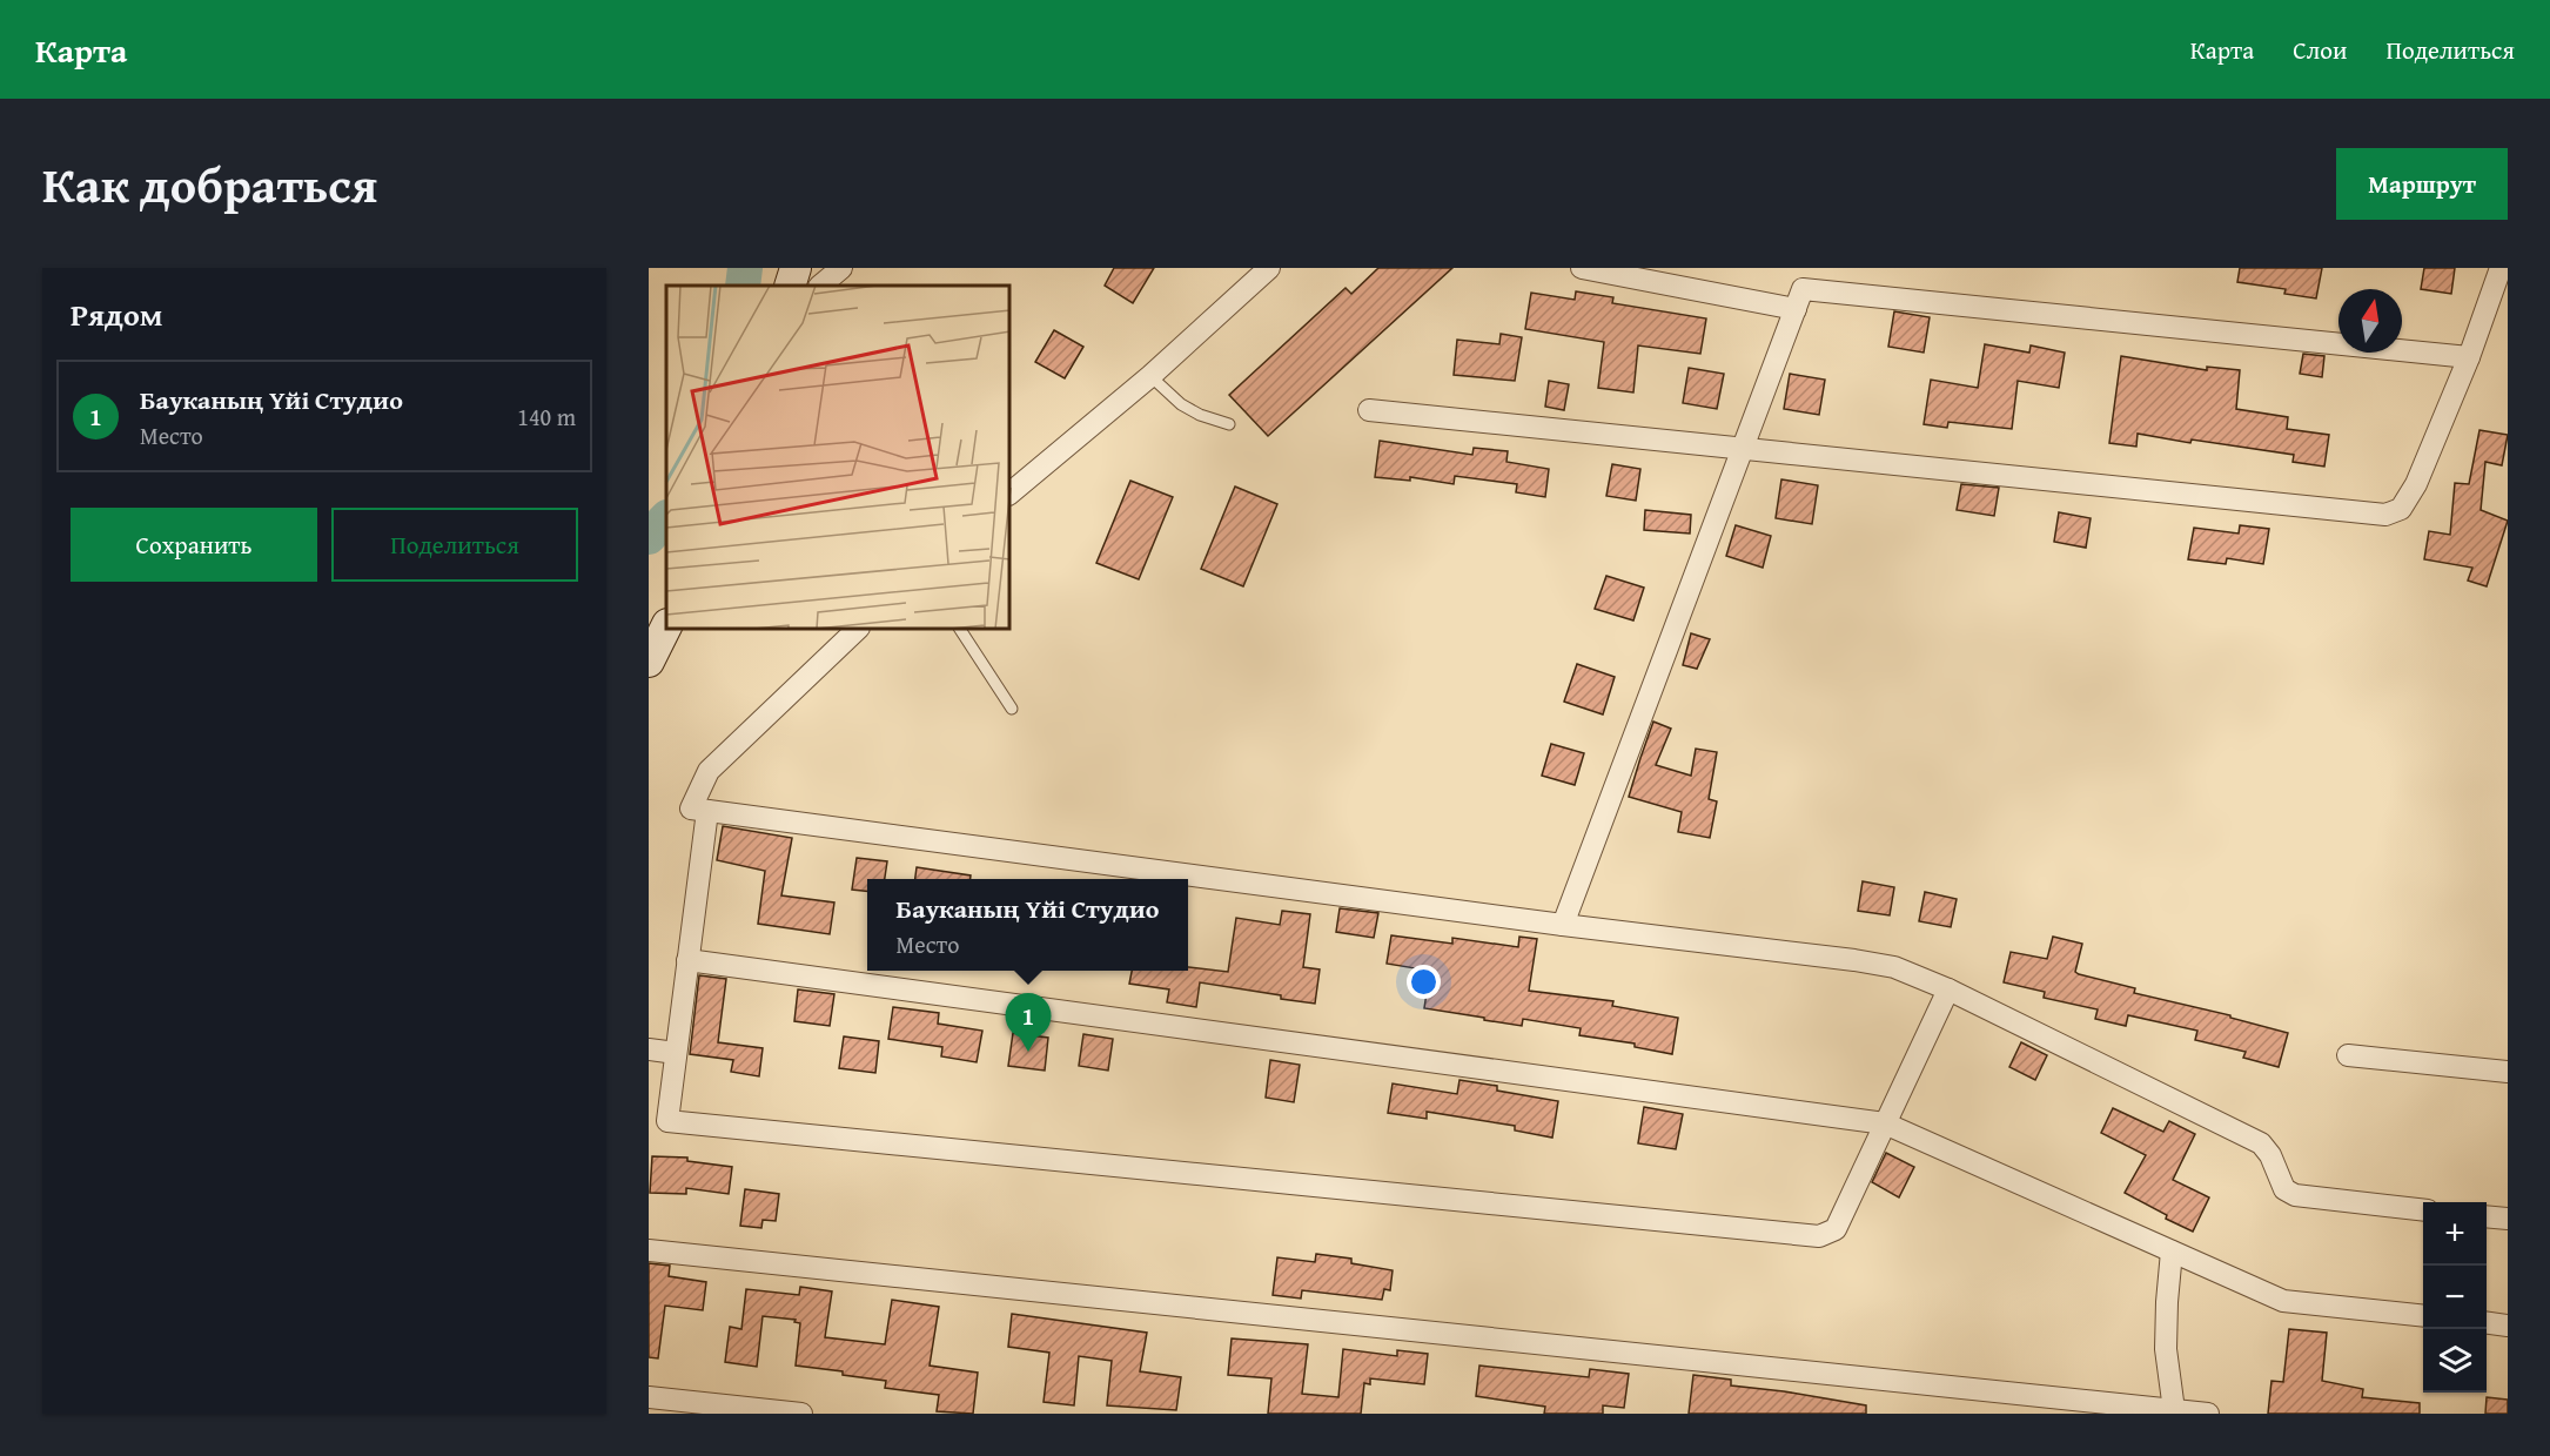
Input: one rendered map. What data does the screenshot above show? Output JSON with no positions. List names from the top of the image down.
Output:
{
  "north": "top",
  "page": {
    "header": "Карта",
    "nav": ["Карта", "Слои", "Поделиться"],
    "title": "Как добраться",
    "buttons": [
      "Маршрут",
      ["Сохранить", "Поделиться"]
    ],
    "heading": "Рядом",
    "list": [
      {
        "mark": "1",
        "name": "Бауканың Үйі Студио",
        "note": "Место",
        "value": "140 m"
      }
    ],
    "popup": ["Бауканың Үйі Студио", "Место"],
    "pins": "1",
    "map_buttons": ["+", "−"]
  }
}
